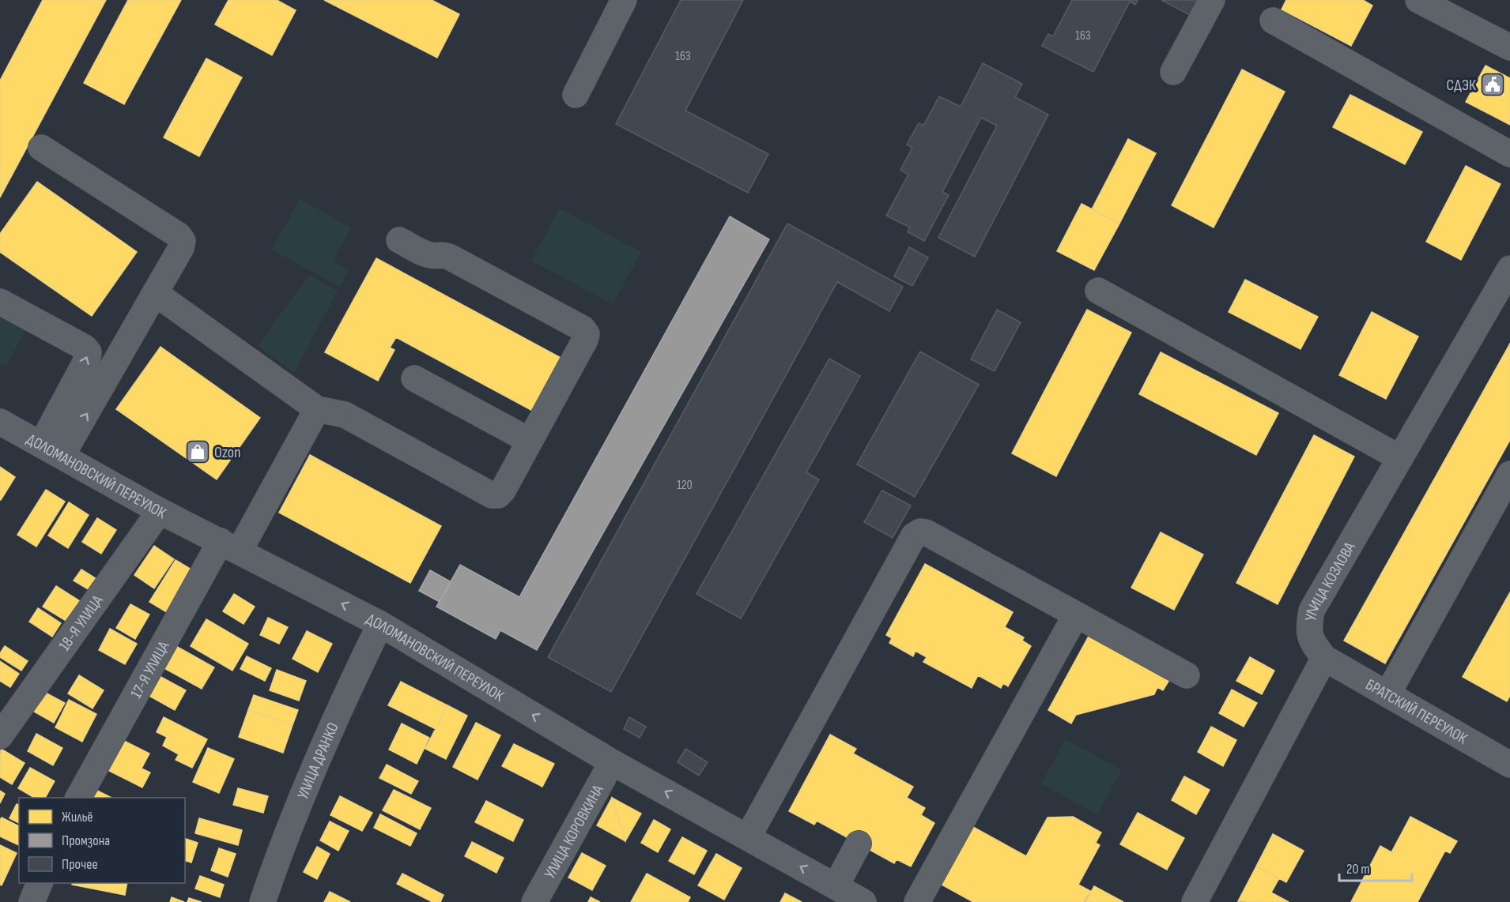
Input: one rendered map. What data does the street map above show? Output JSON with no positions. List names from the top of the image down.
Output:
{
  "streets": {
    "street": [
      "ДОЛОМАНОВСКИЙ ПЕРЕУЛОК",
      "УЛИЦА КОЗЛОВА",
      "18-Я УЛИЦА",
      "17-Я УЛИЦА",
      "БРАТСКИЙ ПЕРЕУЛОК",
      "УЛИЦА ДРАНКО",
      "УЛИЦА КОРОВКИНА"
    ]
  },
  "crossings": [
    ["ДОЛОМАНОВСКИЙ ПЕРЕУЛОК", "18-Я УЛИЦА"],
    ["ДОЛОМАНОВСКИЙ ПЕРЕУЛОК", "17-Я УЛИЦА"],
    ["ДОЛОМАНОВСКИЙ ПЕРЕУЛОК", "УЛИЦА ДРАНКО"],
    ["ДОЛОМАНОВСКИЙ ПЕРЕУЛОК", "УЛИЦА КОРОВКИНА"],
    ["УЛИЦА КОЗЛОВА", "БРАТСКИЙ ПЕРЕУЛОК"]
  ],
  "one_way": ["ДОЛОМАНОВСКИЙ ПЕРЕУЛОК"],
  "places": {
    "public building": ["СДЭК"],
    "shop": ["Ozon"]
  },
  "house_numbers": ["163", "163", "120"],
  "legend": ["Жильё", "Промзона", "Прочее"],
  "scale_bar": "20 m"
}
